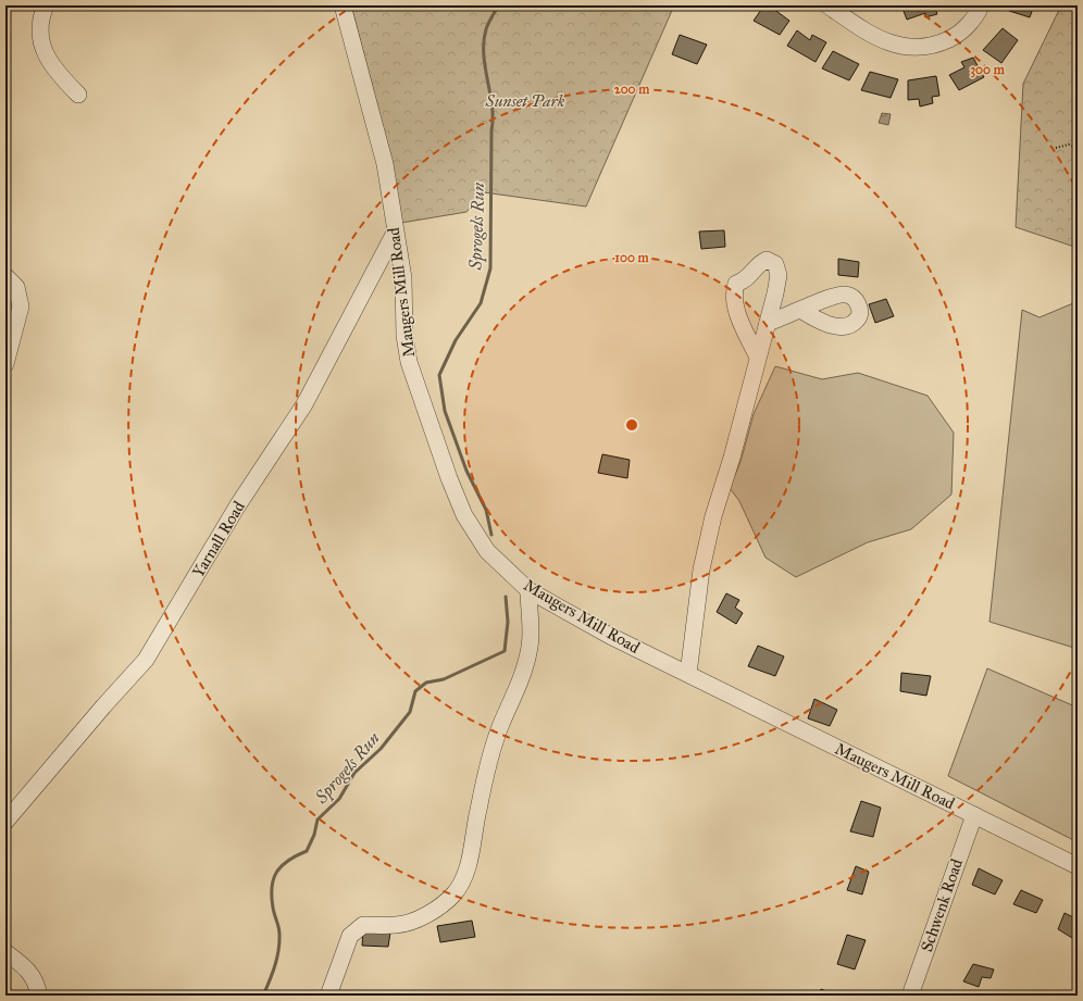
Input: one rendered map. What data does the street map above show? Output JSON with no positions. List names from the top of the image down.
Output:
{
  "streets": {
    "street": ["Maugers Mill Road", "Yarnall Road", "Schwenk Road"]
  },
  "crossings": [
    ["Maugers Mill Road", "Yarnall Road"],
    ["Maugers Mill Road", "Schwenk Road"]
  ],
  "water": ["Sprogels Run"],
  "parks": ["Sunset Park"],
  "rings": ["300 m", "200 m", "100 m"]
}
